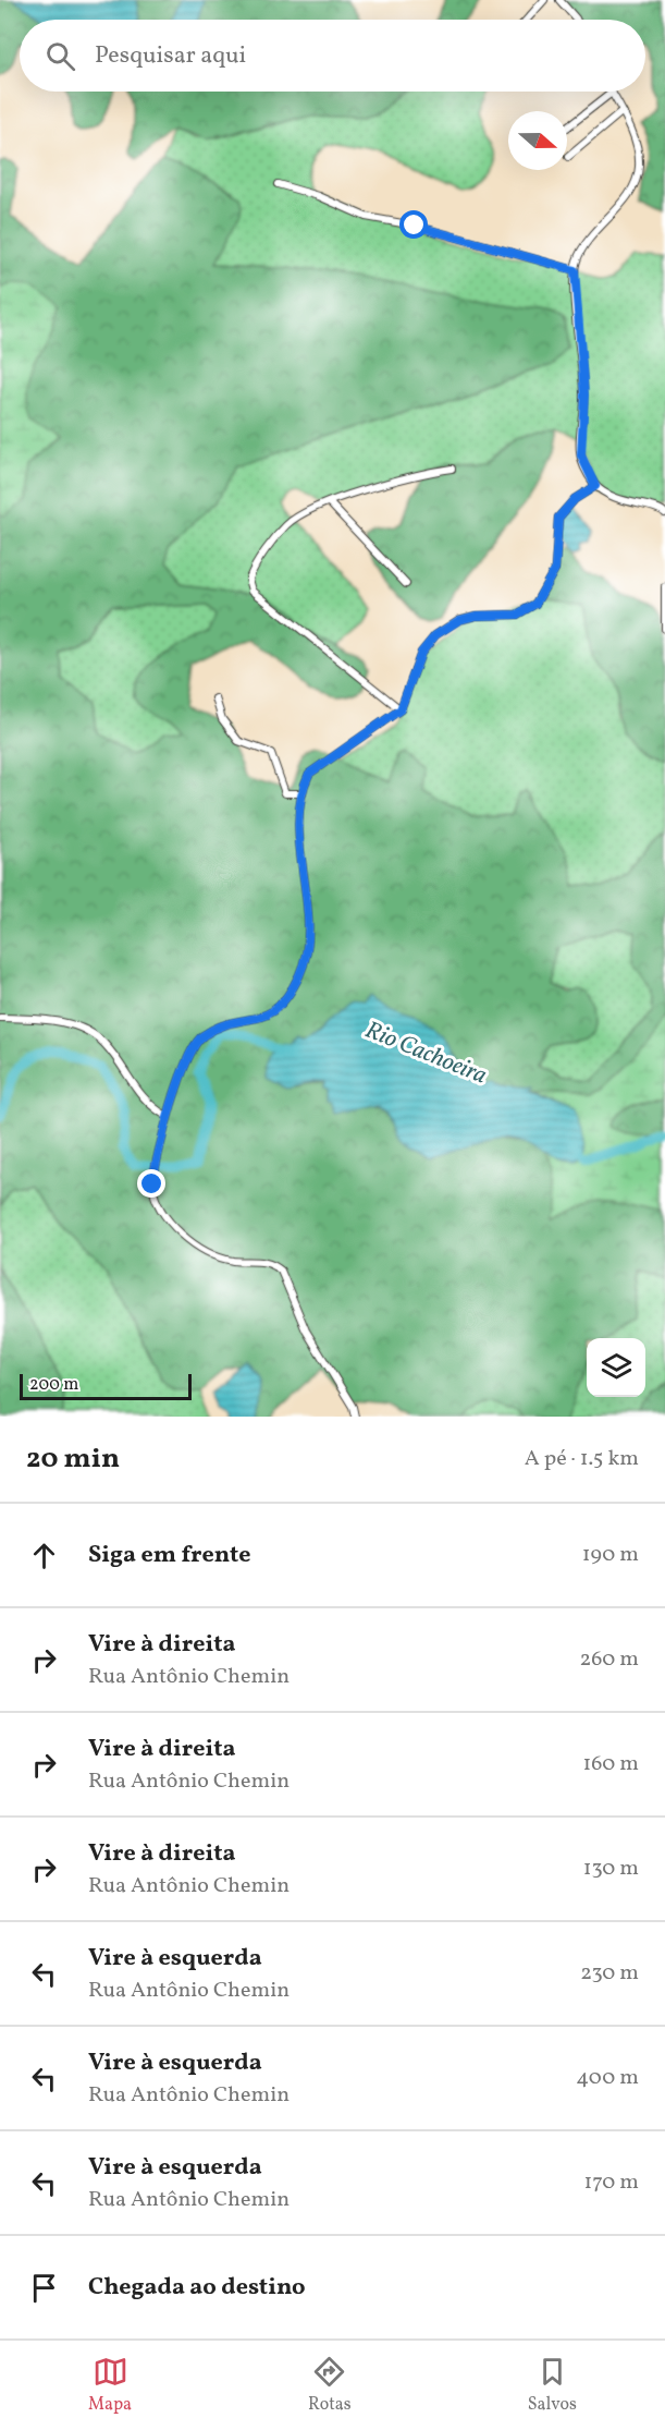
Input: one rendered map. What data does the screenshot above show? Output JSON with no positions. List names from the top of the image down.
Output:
{
  "water": ["Rio Cachoeira"],
  "scale_bar": "200 m",
  "north": "right",
  "page": {
    "search": "Pesquisar aqui",
    "scale": "200 m",
    "heading": ["20 min", "A pé · 1.5 km"],
    "list": [
      ["Siga em frente", "190 m"],
      ["Vire à direita", "Rua Antônio Chemin", "260 m"],
      ["Vire à direita", "Rua Antônio Chemin", "160 m"],
      ["Vire à direita", "Rua Antônio Chemin", "130 m"],
      ["Vire à esquerda", "Rua Antônio Chemin", "230 m"],
      ["Vire à esquerda", "Rua Antônio Chemin", "400 m"],
      ["Vire à esquerda", "Rua Antônio Chemin", "170 m"],
      "Chegada ao destino"
    ],
    "nav": ["Mapa", "Rotas", "Salvos"]
  }
}
